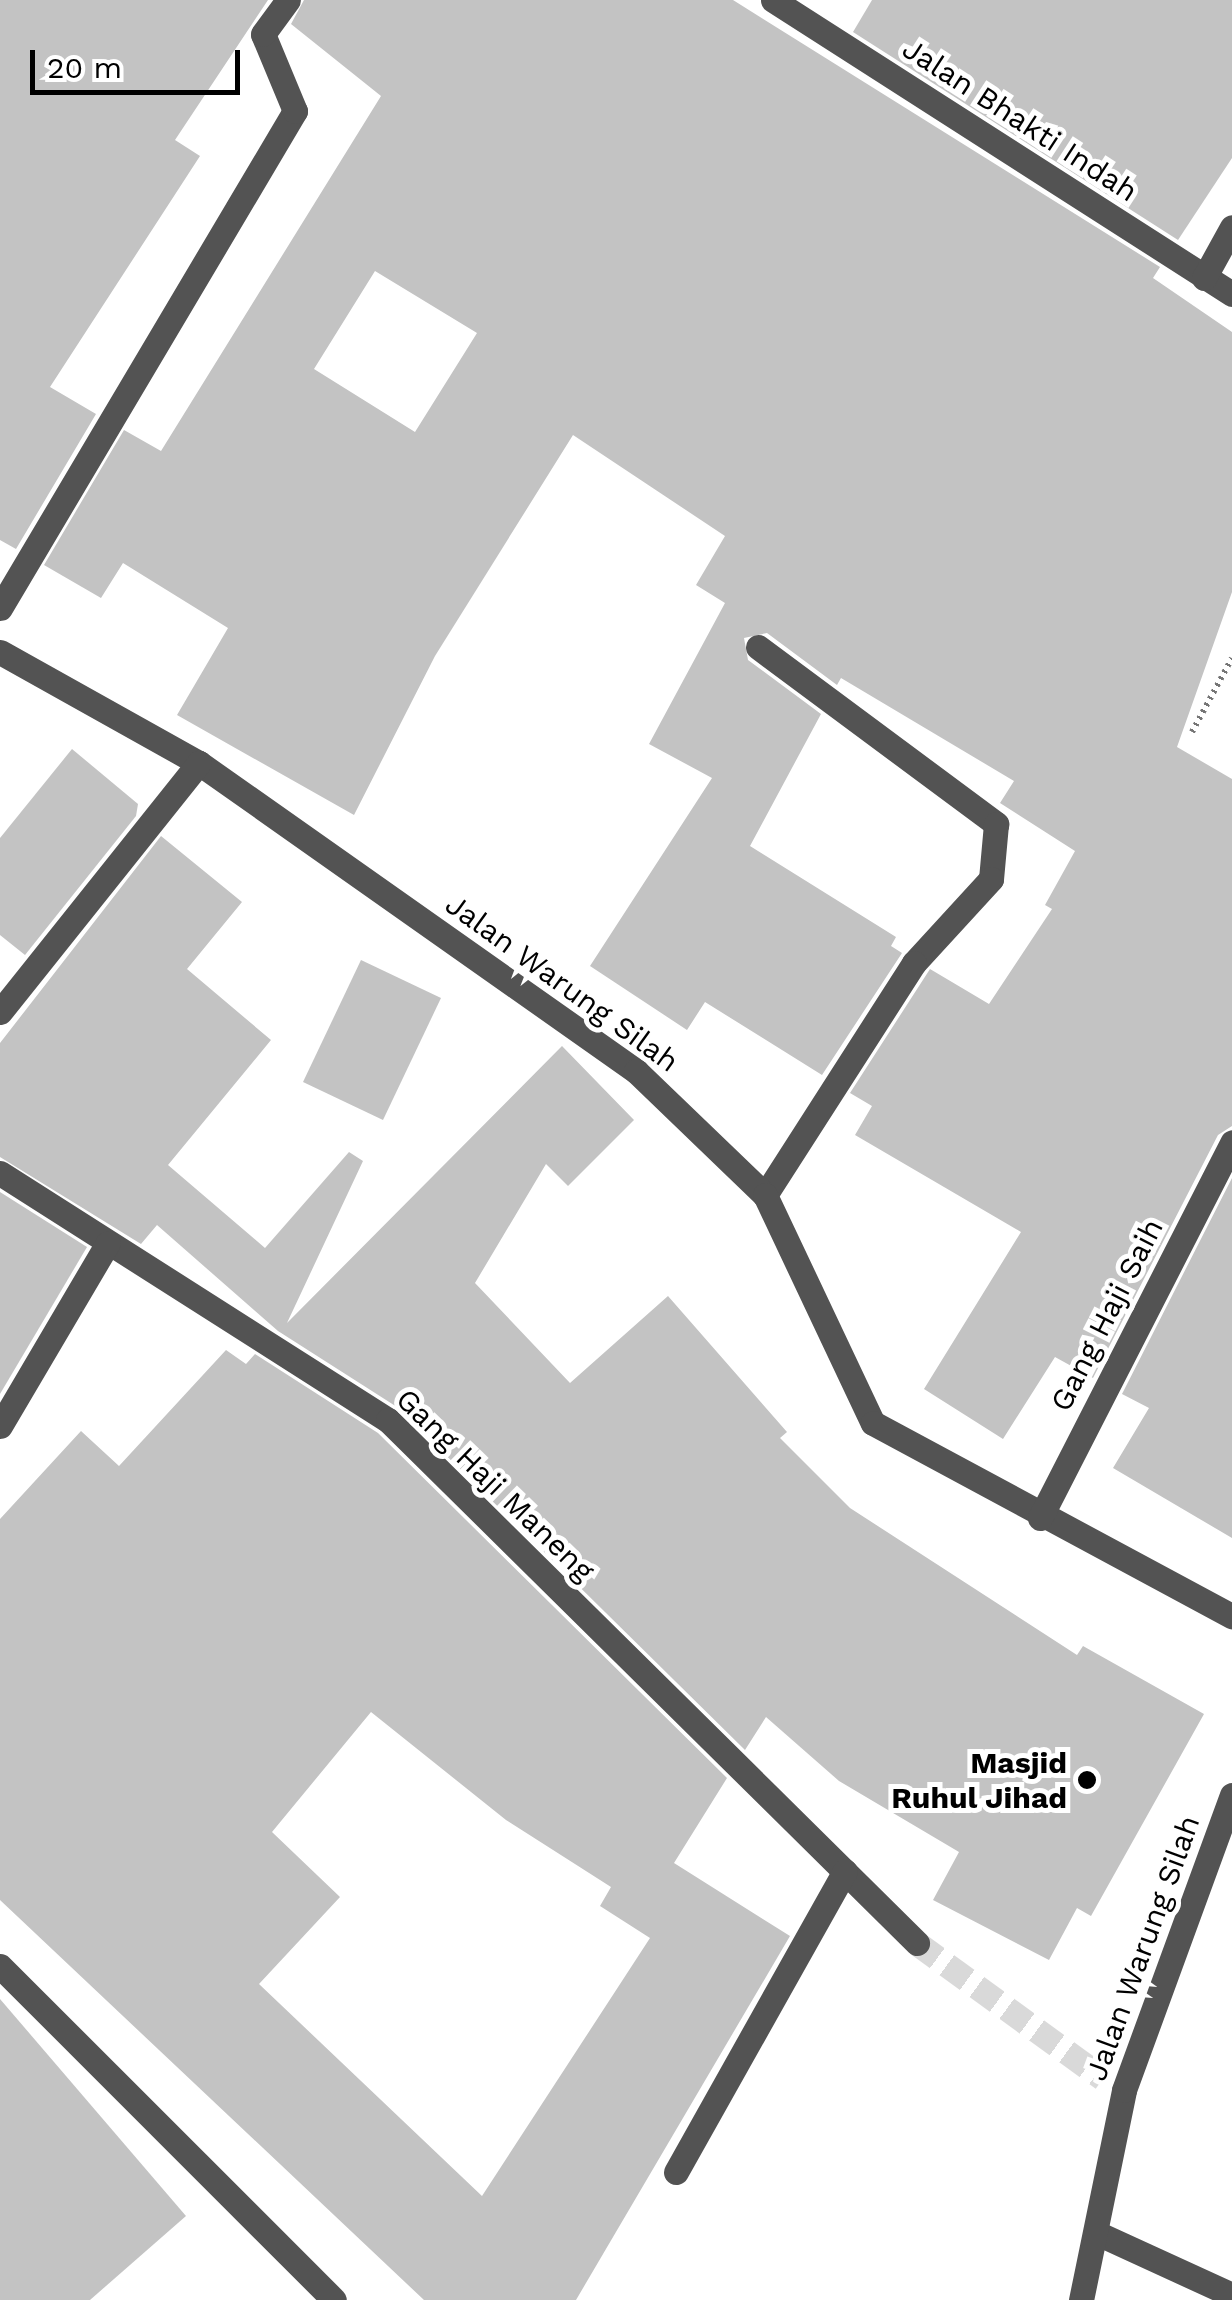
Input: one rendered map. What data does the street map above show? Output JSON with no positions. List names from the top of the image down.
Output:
{
  "streets": {
    "street": [
      "Jalan Bhakti Indah",
      "Jalan Warung Silah",
      "Gang Haji Saih",
      "Gang Haji Maneng"
    ]
  },
  "crossings": [
    ["Jalan Warung Silah", "Gang Haji Saih"]
  ],
  "places": ["Masjid Ruhul Jihad"],
  "scale_bar": "20 m"
}
